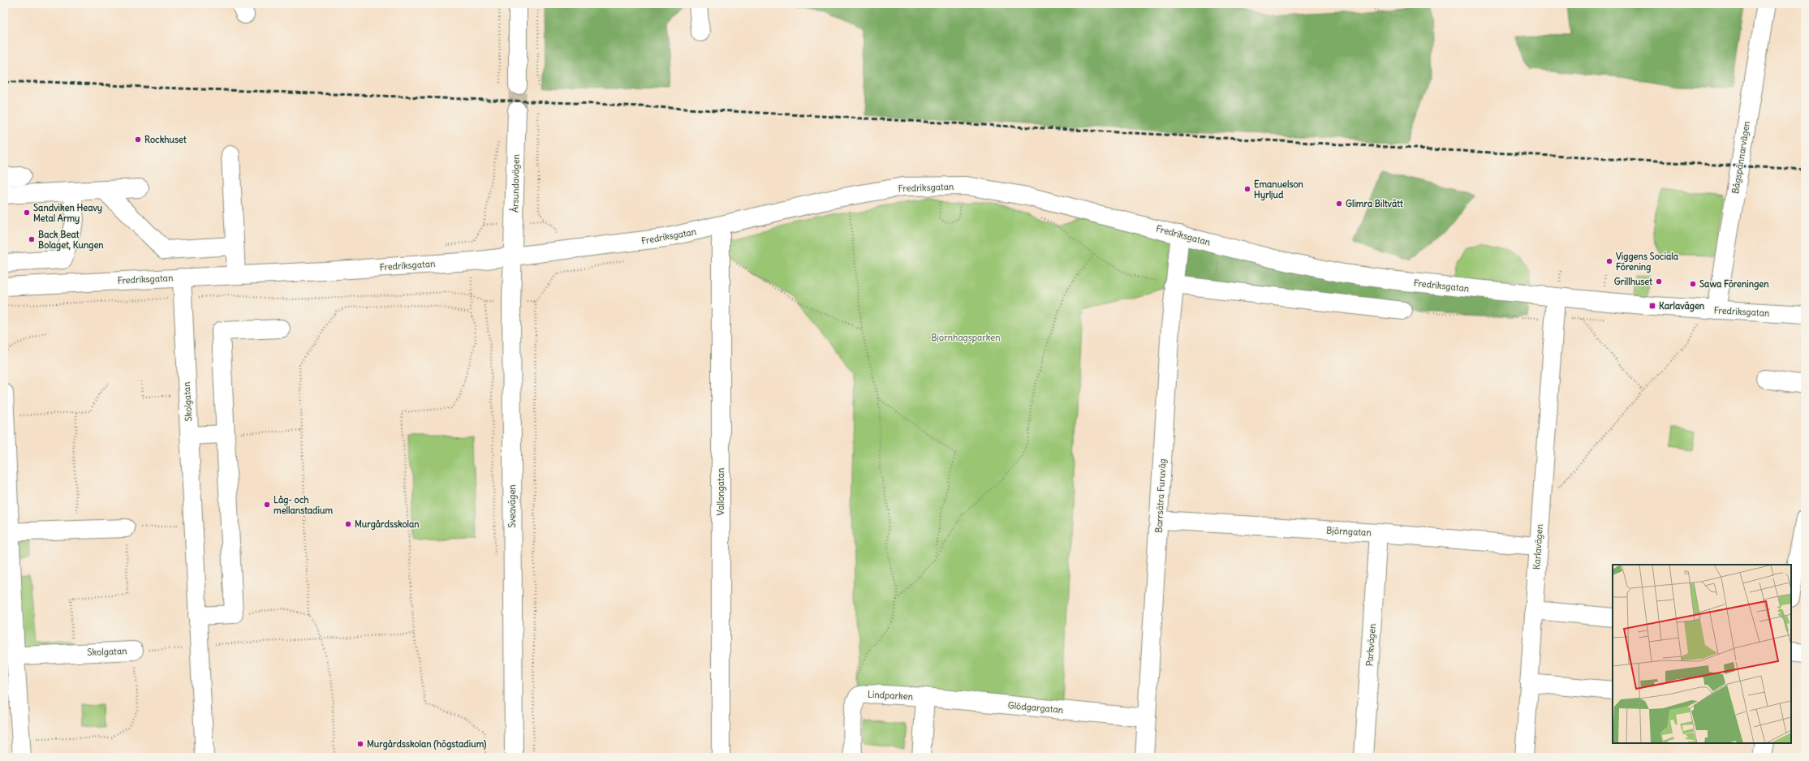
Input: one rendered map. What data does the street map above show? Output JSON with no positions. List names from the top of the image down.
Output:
{
  "streets": {
    "street": [
      "Bågspännarvägen",
      "Årsundavägen",
      "Fredriksgatan",
      "Skolgatan",
      "Vallongatan",
      "Barrsätra Furuväg",
      "Sveavägen",
      "Björngatan",
      "Karlavägen",
      "Parkvägen",
      "Lindparken",
      "Glödgargatan"
    ]
  },
  "crossings": [
    ["Bågspännarvägen", "Fredriksgatan"],
    ["Årsundavägen", "Fredriksgatan"],
    ["Årsundavägen", "Sveavägen"],
    ["Fredriksgatan", "Skolgatan"],
    ["Fredriksgatan", "Vallongatan"],
    ["Fredriksgatan", "Barrsätra Furuväg"],
    ["Fredriksgatan", "Sveavägen"],
    ["Fredriksgatan", "Karlavägen"],
    ["Barrsätra Furuväg", "Björngatan"],
    ["Barrsätra Furuväg", "Glödgargatan"],
    ["Björngatan", "Karlavägen"],
    ["Björngatan", "Parkvägen"],
    ["Lindparken", "Glödgargatan"]
  ],
  "parks": ["Björnhagsparken"],
  "places": {
    "other": [
      "Rockhuset",
      "Emanuelson Hyrljud",
      "Glimra Biltvätt",
      "Sandviken Heavy Metal Army",
      "Back Beat Bolaget, Kungen",
      "Viggens Sociala Förening",
      "Grillhuset",
      "Sawa Föreningen",
      "Låg- och mellanstadium",
      "Murgårdsskolan",
      "Murgårdsskolan (högstadium)"
    ],
    "transit": ["Karlavägen"]
  }
}
